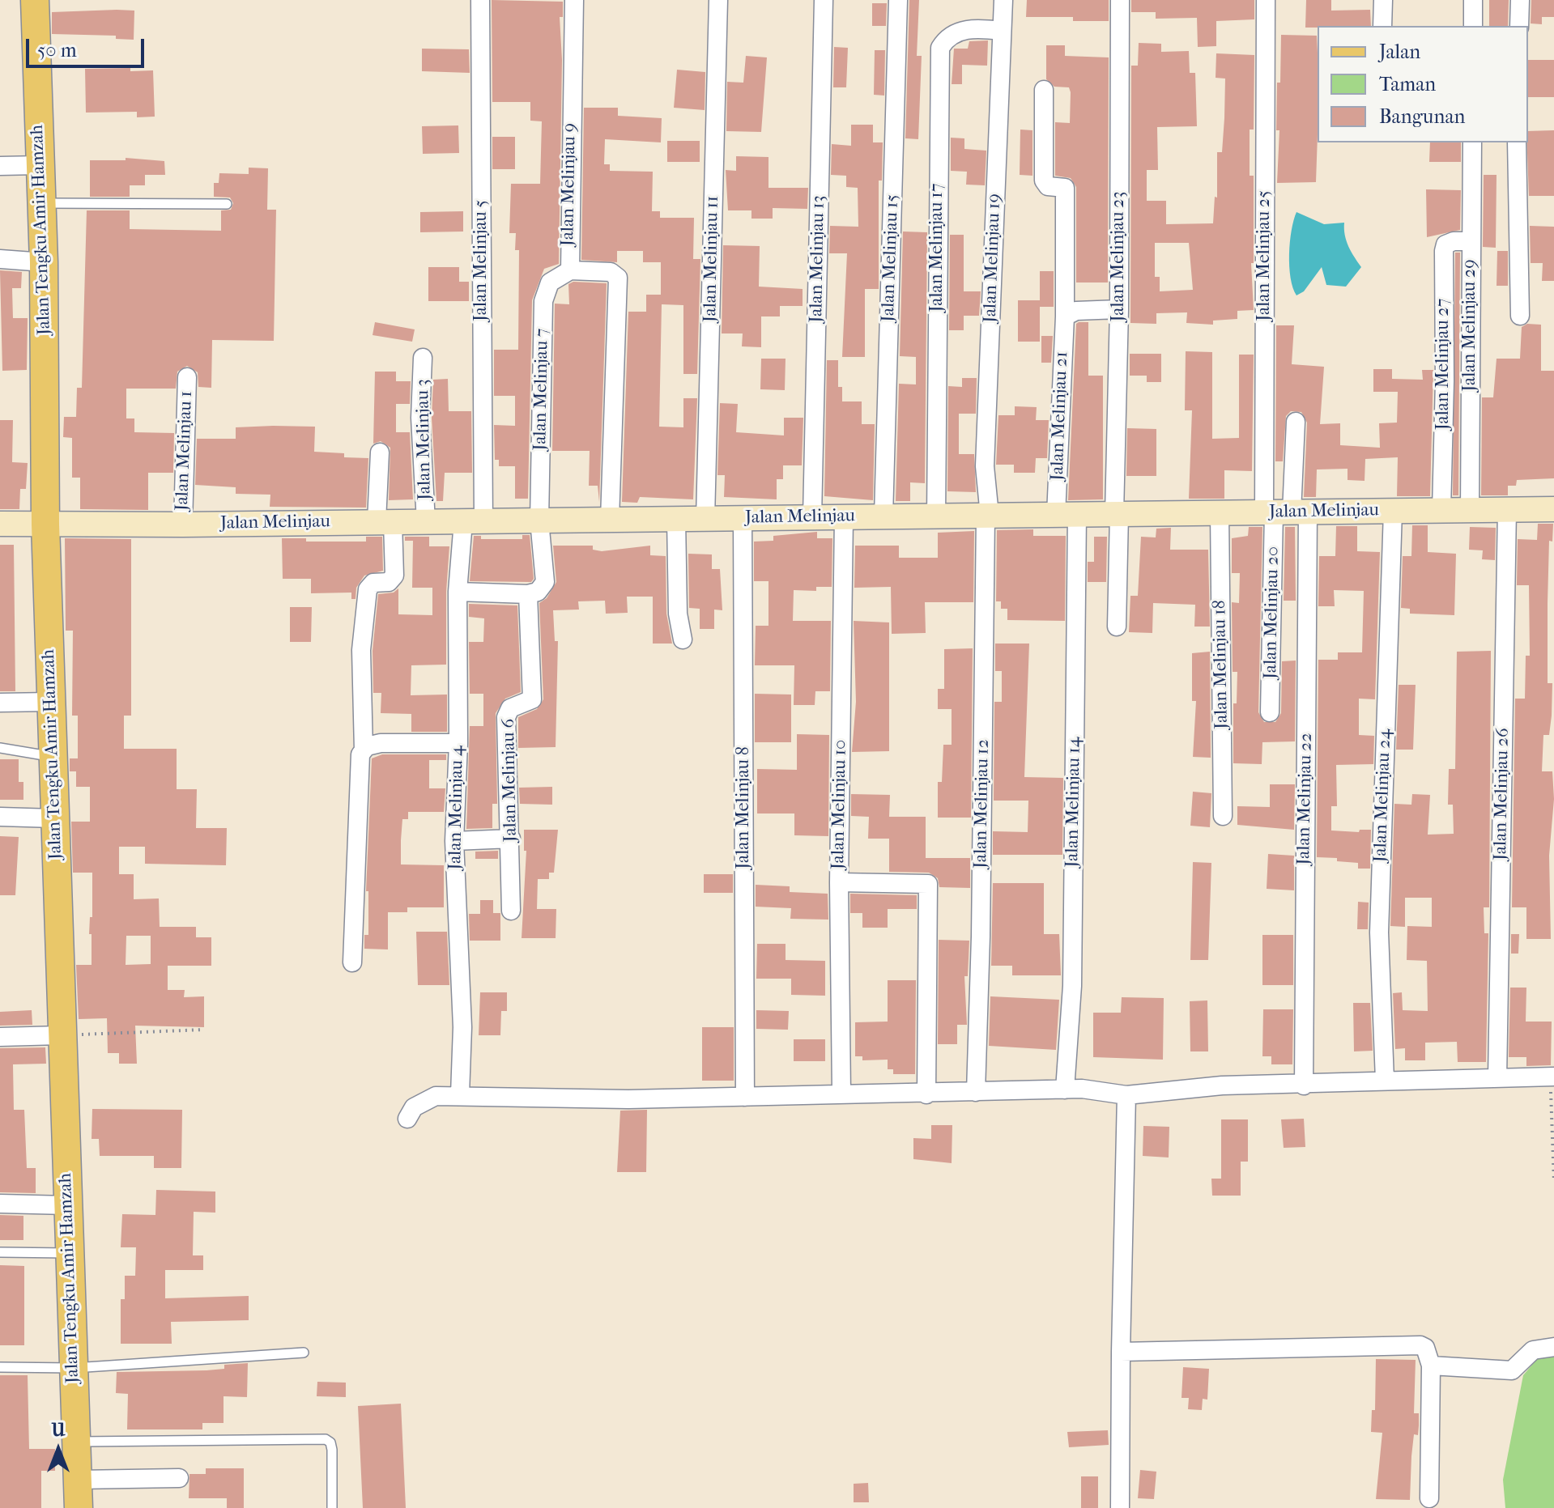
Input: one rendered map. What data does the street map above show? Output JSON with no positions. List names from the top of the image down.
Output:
{
  "streets": {
    "main road": ["Jalan Tengku Amir Hamzah"],
    "street": [
      "Jalan Melinjau 9",
      "Jalan Melinjau 17",
      "Jalan Melinjau 25",
      "Jalan Melinjau 23",
      "Jalan Melinjau 15",
      "Jalan Melinjau 19",
      "Jalan Melinjau 11",
      "Jalan Melinjau 13",
      "Jalan Melinjau 5",
      "Jalan Melinjau 29",
      "Jalan Melinjau 27",
      "Jalan Melinjau 7",
      "Jalan Melinjau 21",
      "Jalan Melinjau 3",
      "Jalan Melinjau 1",
      "Jalan Melinjau",
      "Jalan Melinjau 20",
      "Jalan Melinjau 18",
      "Jalan Melinjau 6",
      "Jalan Melinjau 26",
      "Jalan Melinjau 24",
      "Jalan Melinjau 22",
      "Jalan Melinjau 14",
      "Jalan Melinjau 12",
      "Jalan Melinjau 10",
      "Jalan Melinjau 4",
      "Jalan Melinjau 8"
    ]
  },
  "crossings": [
    ["Jalan Melinjau 9", "Jalan Melinjau 7"],
    ["Jalan Melinjau 9", "Jalan Melinjau"],
    ["Jalan Tengku Amir Hamzah", "Jalan Melinjau"],
    ["Jalan Melinjau 17", "Jalan Melinjau 19"],
    ["Jalan Melinjau 17", "Jalan Melinjau"],
    ["Jalan Melinjau 25", "Jalan Melinjau"],
    ["Jalan Melinjau 25", "Jalan Melinjau 20"],
    ["Jalan Melinjau 25", "Jalan Melinjau 22"],
    ["Jalan Melinjau 23", "Jalan Melinjau"],
    ["Jalan Melinjau 15", "Jalan Melinjau"],
    ["Jalan Melinjau 19", "Jalan Melinjau"],
    ["Jalan Melinjau 19", "Jalan Melinjau 12"],
    ["Jalan Melinjau 11", "Jalan Melinjau"],
    ["Jalan Melinjau 13", "Jalan Melinjau"],
    ["Jalan Melinjau 5", "Jalan Melinjau"],
    ["Jalan Melinjau 5", "Jalan Melinjau 4"],
    ["Jalan Melinjau 29", "Jalan Melinjau 27"],
    ["Jalan Melinjau 29", "Jalan Melinjau"],
    ["Jalan Melinjau 27", "Jalan Melinjau"],
    ["Jalan Melinjau 7", "Jalan Melinjau"],
    ["Jalan Melinjau 21", "Jalan Melinjau"],
    ["Jalan Melinjau 21", "Jalan Melinjau 14"],
    ["Jalan Melinjau 3", "Jalan Melinjau"],
    ["Jalan Melinjau 1", "Jalan Melinjau"],
    ["Jalan Melinjau", "Jalan Melinjau 20"],
    ["Jalan Melinjau", "Jalan Melinjau 18"],
    ["Jalan Melinjau", "Jalan Melinjau 26"],
    ["Jalan Melinjau", "Jalan Melinjau 24"],
    ["Jalan Melinjau", "Jalan Melinjau 22"],
    ["Jalan Melinjau", "Jalan Melinjau 14"],
    ["Jalan Melinjau", "Jalan Melinjau 12"],
    ["Jalan Melinjau", "Jalan Melinjau 10"],
    ["Jalan Melinjau", "Jalan Melinjau 4"],
    ["Jalan Melinjau", "Jalan Melinjau 8"],
    ["Jalan Melinjau 20", "Jalan Melinjau 22"]
  ],
  "legend": ["Jalan", "Taman", "Bangunan"],
  "scale_bar": "50 m",
  "north": "top"
}
